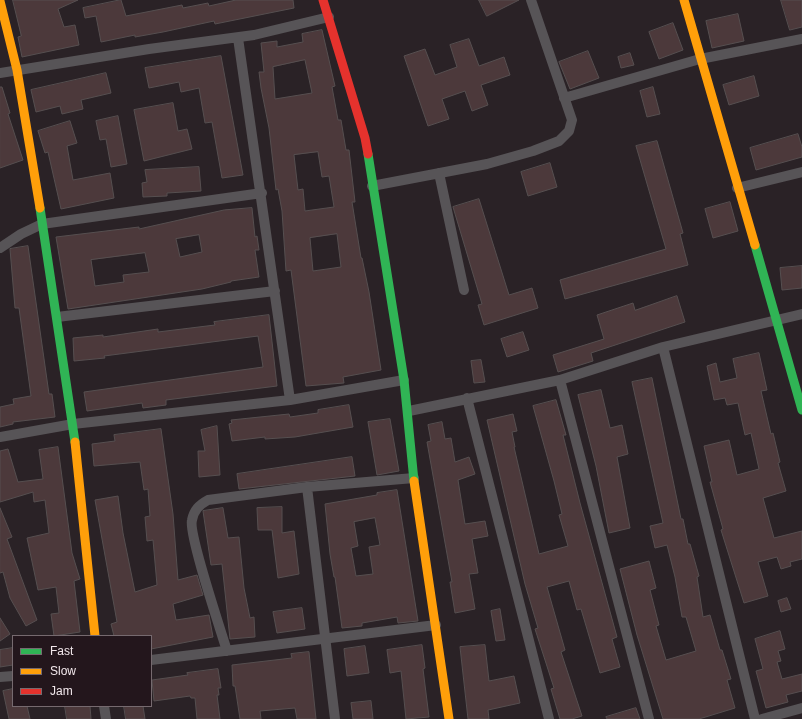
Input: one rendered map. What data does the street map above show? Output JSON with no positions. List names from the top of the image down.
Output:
{
  "legend": ["Fast", "Slow", "Jam"]
}
